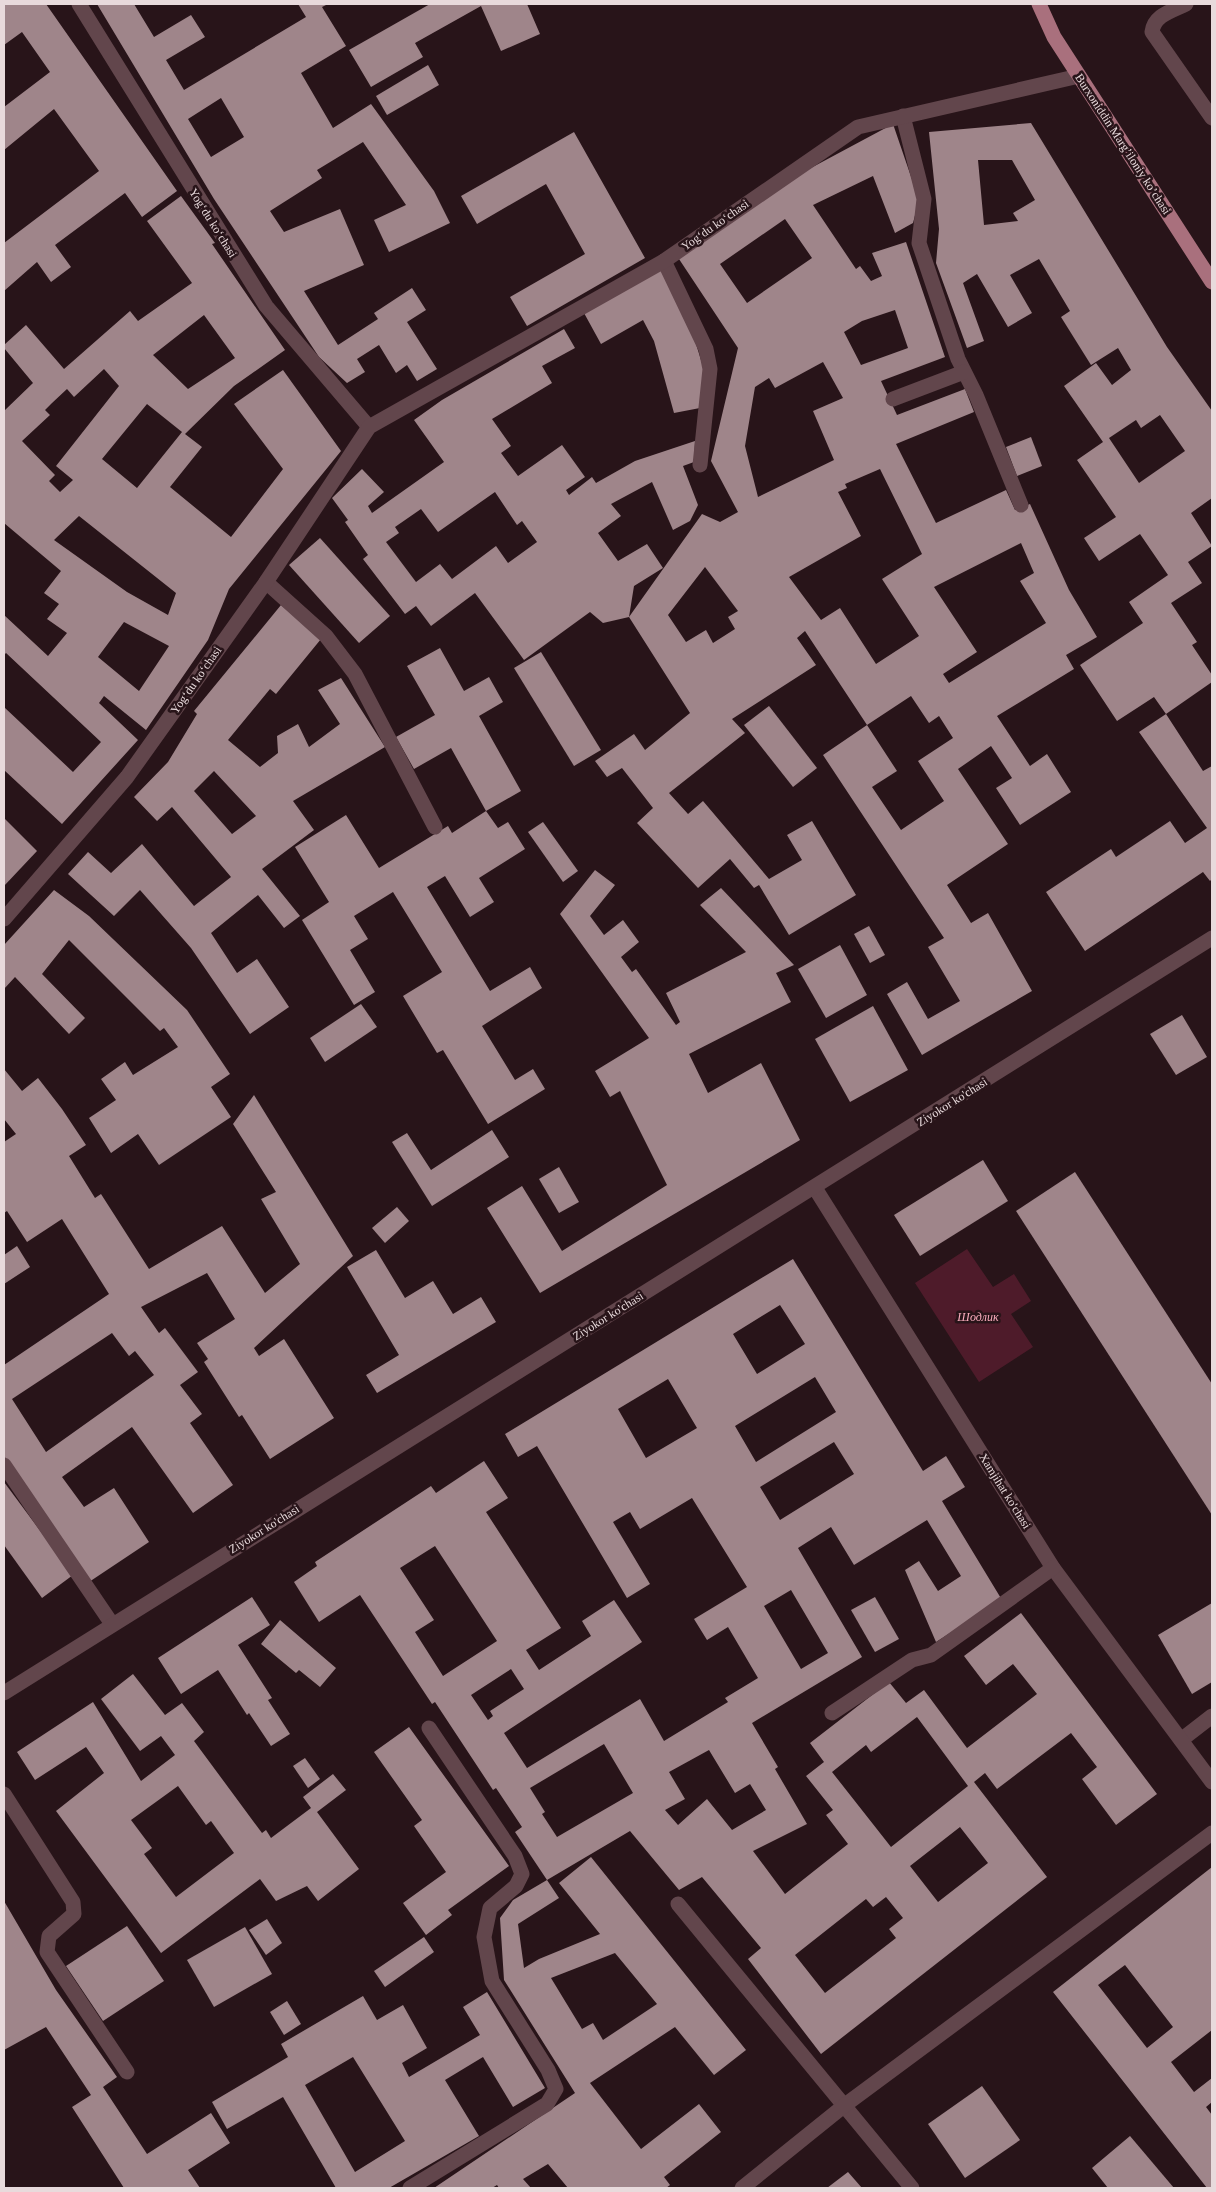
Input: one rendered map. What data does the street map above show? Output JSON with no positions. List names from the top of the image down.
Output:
{
  "streets": {
    "main road": ["Burxoniddin Marg’iloniy ko’chasi"],
    "street": ["Yogʻdu koʻchasi", "Ziyokor ko'chasi", "Xamjihat ko'chasi"]
  },
  "crossings": [
    ["Burxoniddin Marg’iloniy ko’chasi", "Yogʻdu koʻchasi"],
    ["Ziyokor ko'chasi", "Xamjihat ko'chasi"]
  ],
  "parks": ["Шодлик"]
}
